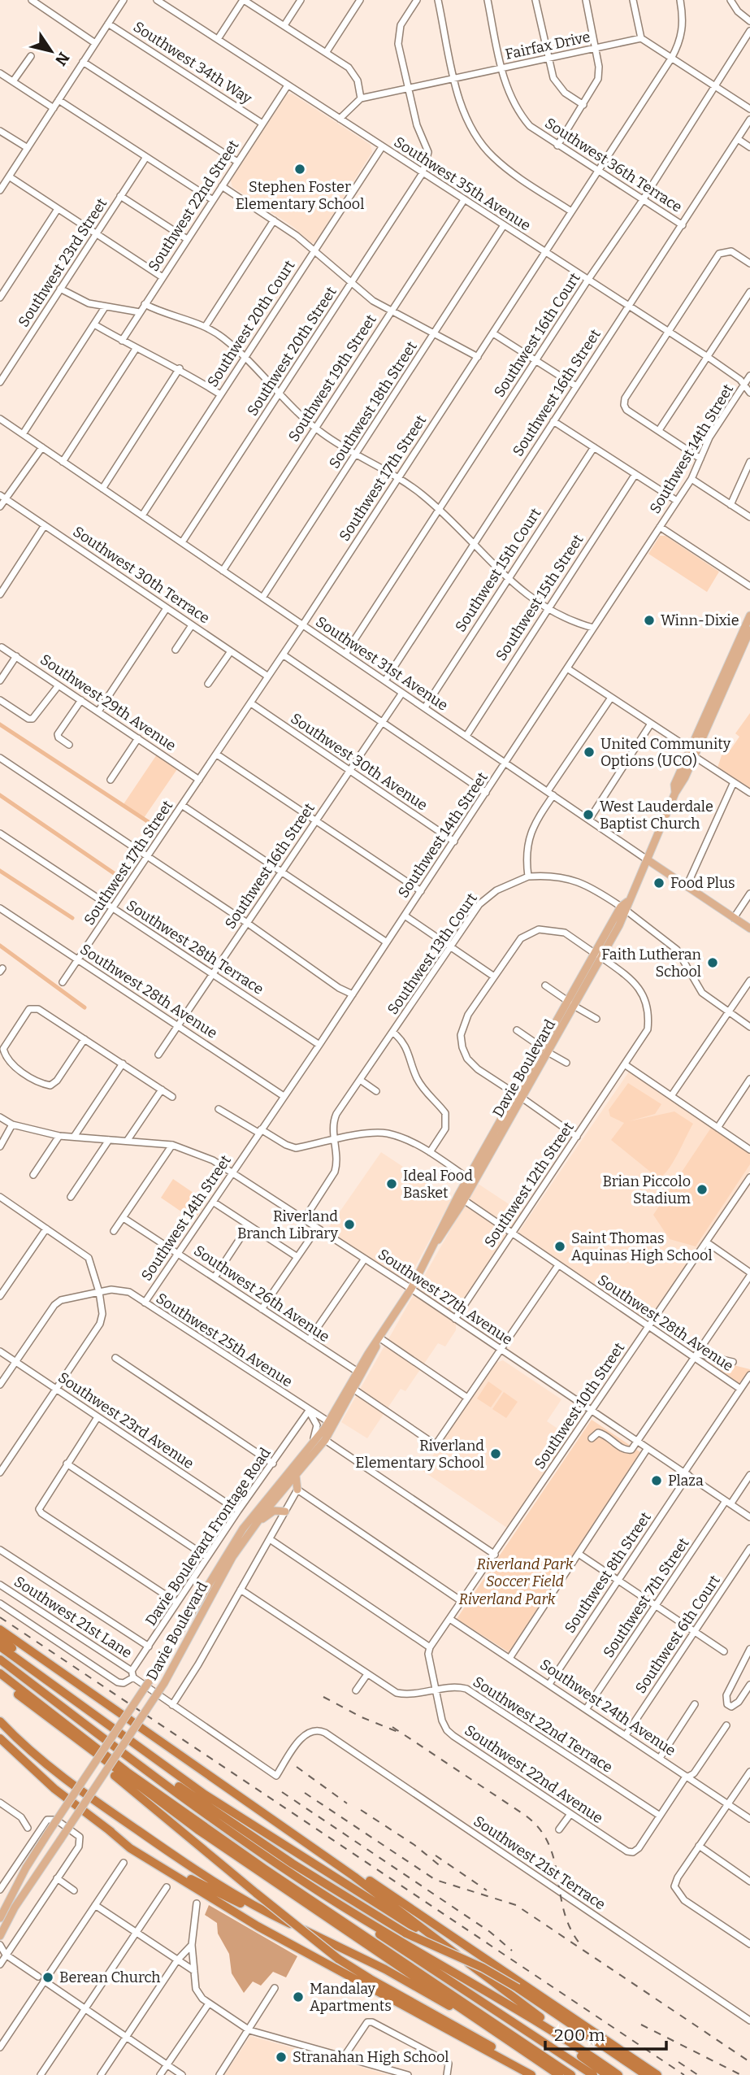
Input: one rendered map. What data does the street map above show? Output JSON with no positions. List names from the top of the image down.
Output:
{
  "streets": {
    "main road": ["Southwest 31st Avenue", "Davie Boulevard"],
    "street": [
      "Fairfax Drive",
      "Southwest 34th Way",
      "Southwest 36th Terrace",
      "Southwest 35th Avenue",
      "Southwest 22nd Street",
      "Southwest 23rd Street",
      "Southwest 20th Court",
      "Southwest 16th Court",
      "Southwest 20th Street",
      "Southwest 19th Street",
      "Southwest 16th Street",
      "Southwest 18th Street",
      "Southwest 14th Street",
      "Southwest 17th Street",
      "Southwest 15th Court",
      "Southwest 30th Terrace",
      "Southwest 15th Street",
      "Southwest 29th Avenue",
      "Southwest 30th Avenue",
      "Southwest 28th Terrace",
      "Southwest 13th Court",
      "Southwest 28th Avenue",
      "Southwest 12th Street",
      "Southwest 26th Avenue",
      "Southwest 27th Avenue",
      "Southwest 25th Avenue",
      "Southwest 10th Street",
      "Southwest 23rd Avenue",
      "Davie Boulevard Frontage Road",
      "Southwest 8th Street",
      "Southwest 7th Street",
      "Southwest 21st Lane",
      "Southwest 6th Court",
      "Southwest 24th Avenue",
      "Southwest 22nd Terrace",
      "Southwest 22nd Avenue",
      "Southwest 21st Terrace"
    ]
  },
  "crossings": [
    ["Fairfax Drive", "Southwest 36th Terrace"],
    ["Southwest 34th Way", "Southwest 22nd Street"],
    ["Southwest 36th Terrace", "Southwest 16th Court"],
    ["Southwest 36th Terrace", "Southwest 16th Street"],
    ["Southwest 36th Terrace", "Southwest 17th Street"],
    ["Southwest 35th Avenue", "Southwest 22nd Street"],
    ["Southwest 35th Avenue", "Southwest 20th Court"],
    ["Southwest 35th Avenue", "Southwest 16th Court"],
    ["Southwest 35th Avenue", "Southwest 20th Street"],
    ["Southwest 35th Avenue", "Southwest 19th Street"],
    ["Southwest 35th Avenue", "Southwest 16th Street"],
    ["Southwest 35th Avenue", "Southwest 18th Street"],
    ["Southwest 35th Avenue", "Southwest 14th Street"],
    ["Southwest 35th Avenue", "Southwest 17th Street"],
    ["Southwest 20th Court", "Southwest 31st Avenue"],
    ["Southwest 16th Court", "Southwest 31st Avenue"],
    ["Southwest 20th Street", "Southwest 31st Avenue"],
    ["Southwest 19th Street", "Southwest 31st Avenue"],
    ["Southwest 16th Street", "Southwest 31st Avenue"],
    ["Southwest 16th Street", "Southwest 30th Avenue"],
    ["Southwest 16th Street", "Southwest 28th Terrace"],
    ["Southwest 16th Street", "Southwest 28th Avenue"],
    ["Southwest 18th Street", "Southwest 31st Avenue"],
    ["Southwest 14th Street", "Southwest 31st Avenue"],
    ["Southwest 14th Street", "Southwest 30th Avenue"],
    ["Southwest 14th Street", "Southwest 28th Terrace"],
    ["Southwest 14th Street", "Southwest 28th Avenue"],
    ["Southwest 14th Street", "Southwest 26th Avenue"],
    ["Southwest 14th Street", "Southwest 27th Avenue"],
    ["Southwest 14th Street", "Southwest 25th Avenue"],
    ["Southwest 17th Street", "Southwest 30th Terrace"],
    ["Southwest 17th Street", "Southwest 31st Avenue"],
    ["Southwest 17th Street", "Southwest 29th Avenue"],
    ["Southwest 17th Street", "Southwest 30th Avenue"],
    ["Southwest 17th Street", "Southwest 28th Terrace"],
    ["Southwest 17th Street", "Southwest 28th Avenue"],
    ["Southwest 15th Court", "Southwest 31st Avenue"],
    ["Southwest 15th Street", "Southwest 31st Avenue"],
    ["Southwest 31st Avenue", "Davie Boulevard"],
    ["Southwest 13th Court", "Southwest 27th Avenue"],
    ["Southwest 28th Avenue", "Davie Boulevard"],
    ["Southwest 28th Avenue", "Southwest 12th Street"],
    ["Southwest 28th Avenue", "Southwest 10th Street"],
    ["Southwest 28th Avenue", "Southwest 8th Street"],
    ["Davie Boulevard", "Southwest 12th Street"],
    ["Davie Boulevard", "Southwest 26th Avenue"],
    ["Davie Boulevard", "Southwest 27th Avenue"],
    ["Davie Boulevard", "Southwest 25th Avenue"],
    ["Southwest 12th Street", "Southwest 27th Avenue"],
    ["Southwest 27th Avenue", "Southwest 10th Street"],
    ["Southwest 27th Avenue", "Southwest 8th Street"],
    ["Southwest 27th Avenue", "Southwest 7th Street"],
    ["Southwest 25th Avenue", "Davie Boulevard Frontage Road"],
    ["Southwest 10th Street", "Southwest 24th Avenue"],
    ["Southwest 23rd Avenue", "Davie Boulevard Frontage Road"],
    ["Davie Boulevard Frontage Road", "Southwest 21st Lane"],
    ["Southwest 8th Street", "Southwest 24th Avenue"],
    ["Southwest 7th Street", "Southwest 24th Avenue"],
    ["Southwest 21st Lane", "Southwest 21st Terrace"],
    ["Southwest 6th Court", "Southwest 24th Avenue"],
    ["Southwest 22nd Terrace", "Southwest 22nd Avenue"]
  ],
  "parks": ["Riverland Park Soccer Field", "Riverland Park"],
  "places": [
    "Stephen Foster Elementary School",
    "Winn-Dixie",
    "United Community Options (UCO)",
    "West Lauderdale Baptist Church",
    "Food Plus",
    "Faith Lutheran School",
    "Ideal Food Basket",
    "Brian Piccolo Stadium",
    "Riverland Branch Library",
    "Saint Thomas Aquinas High School",
    "Riverland Elementary School",
    "Plaza",
    "Berean Church",
    "Mandalay Apartments",
    "Stranahan High School"
  ],
  "scale_bar": "200 m",
  "north": "bottom right"
}
